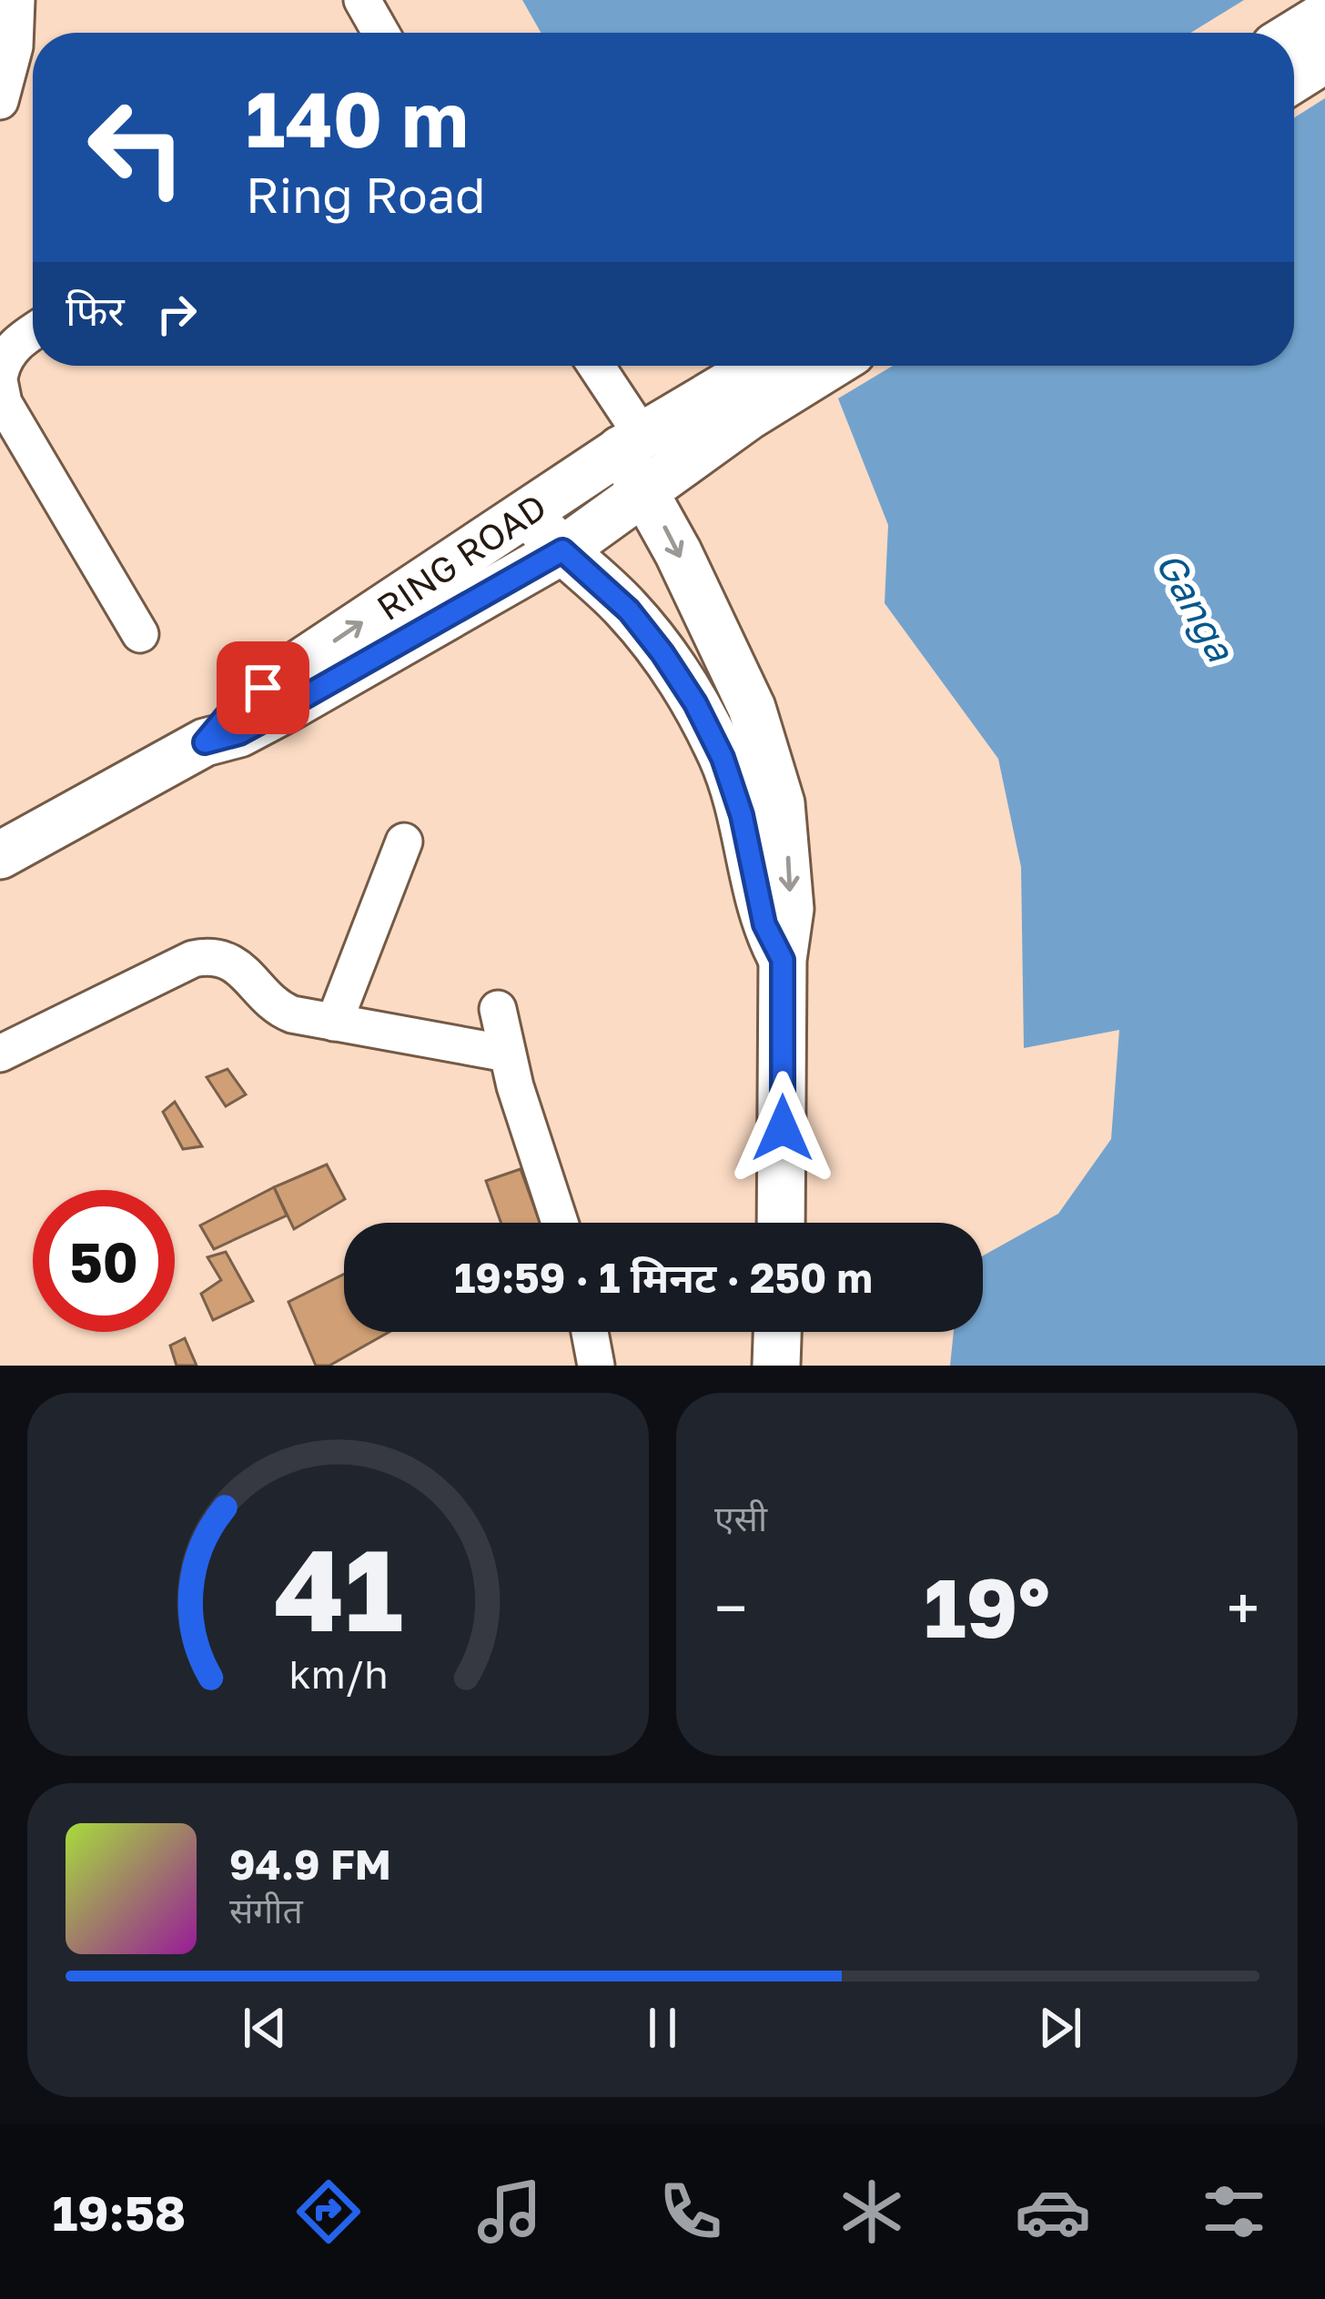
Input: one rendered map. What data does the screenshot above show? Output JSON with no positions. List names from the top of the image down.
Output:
{
  "streets": {
    "main road": ["RING ROAD"]
  },
  "water": ["Ganga"],
  "page": {
    "turn": ["140 m", "Ring Road"],
    "then": "फिर",
    "limit": "50",
    "trip": "19:59 · 1 मिनट · 250 m",
    "tile": "एसी",
    "heat": ["−", "19°", "+"],
    "song": ["94.9 FM", "संगीत"],
    "tabs": "19:58",
    "gauge": ["41", "km/h"]
  }
}
